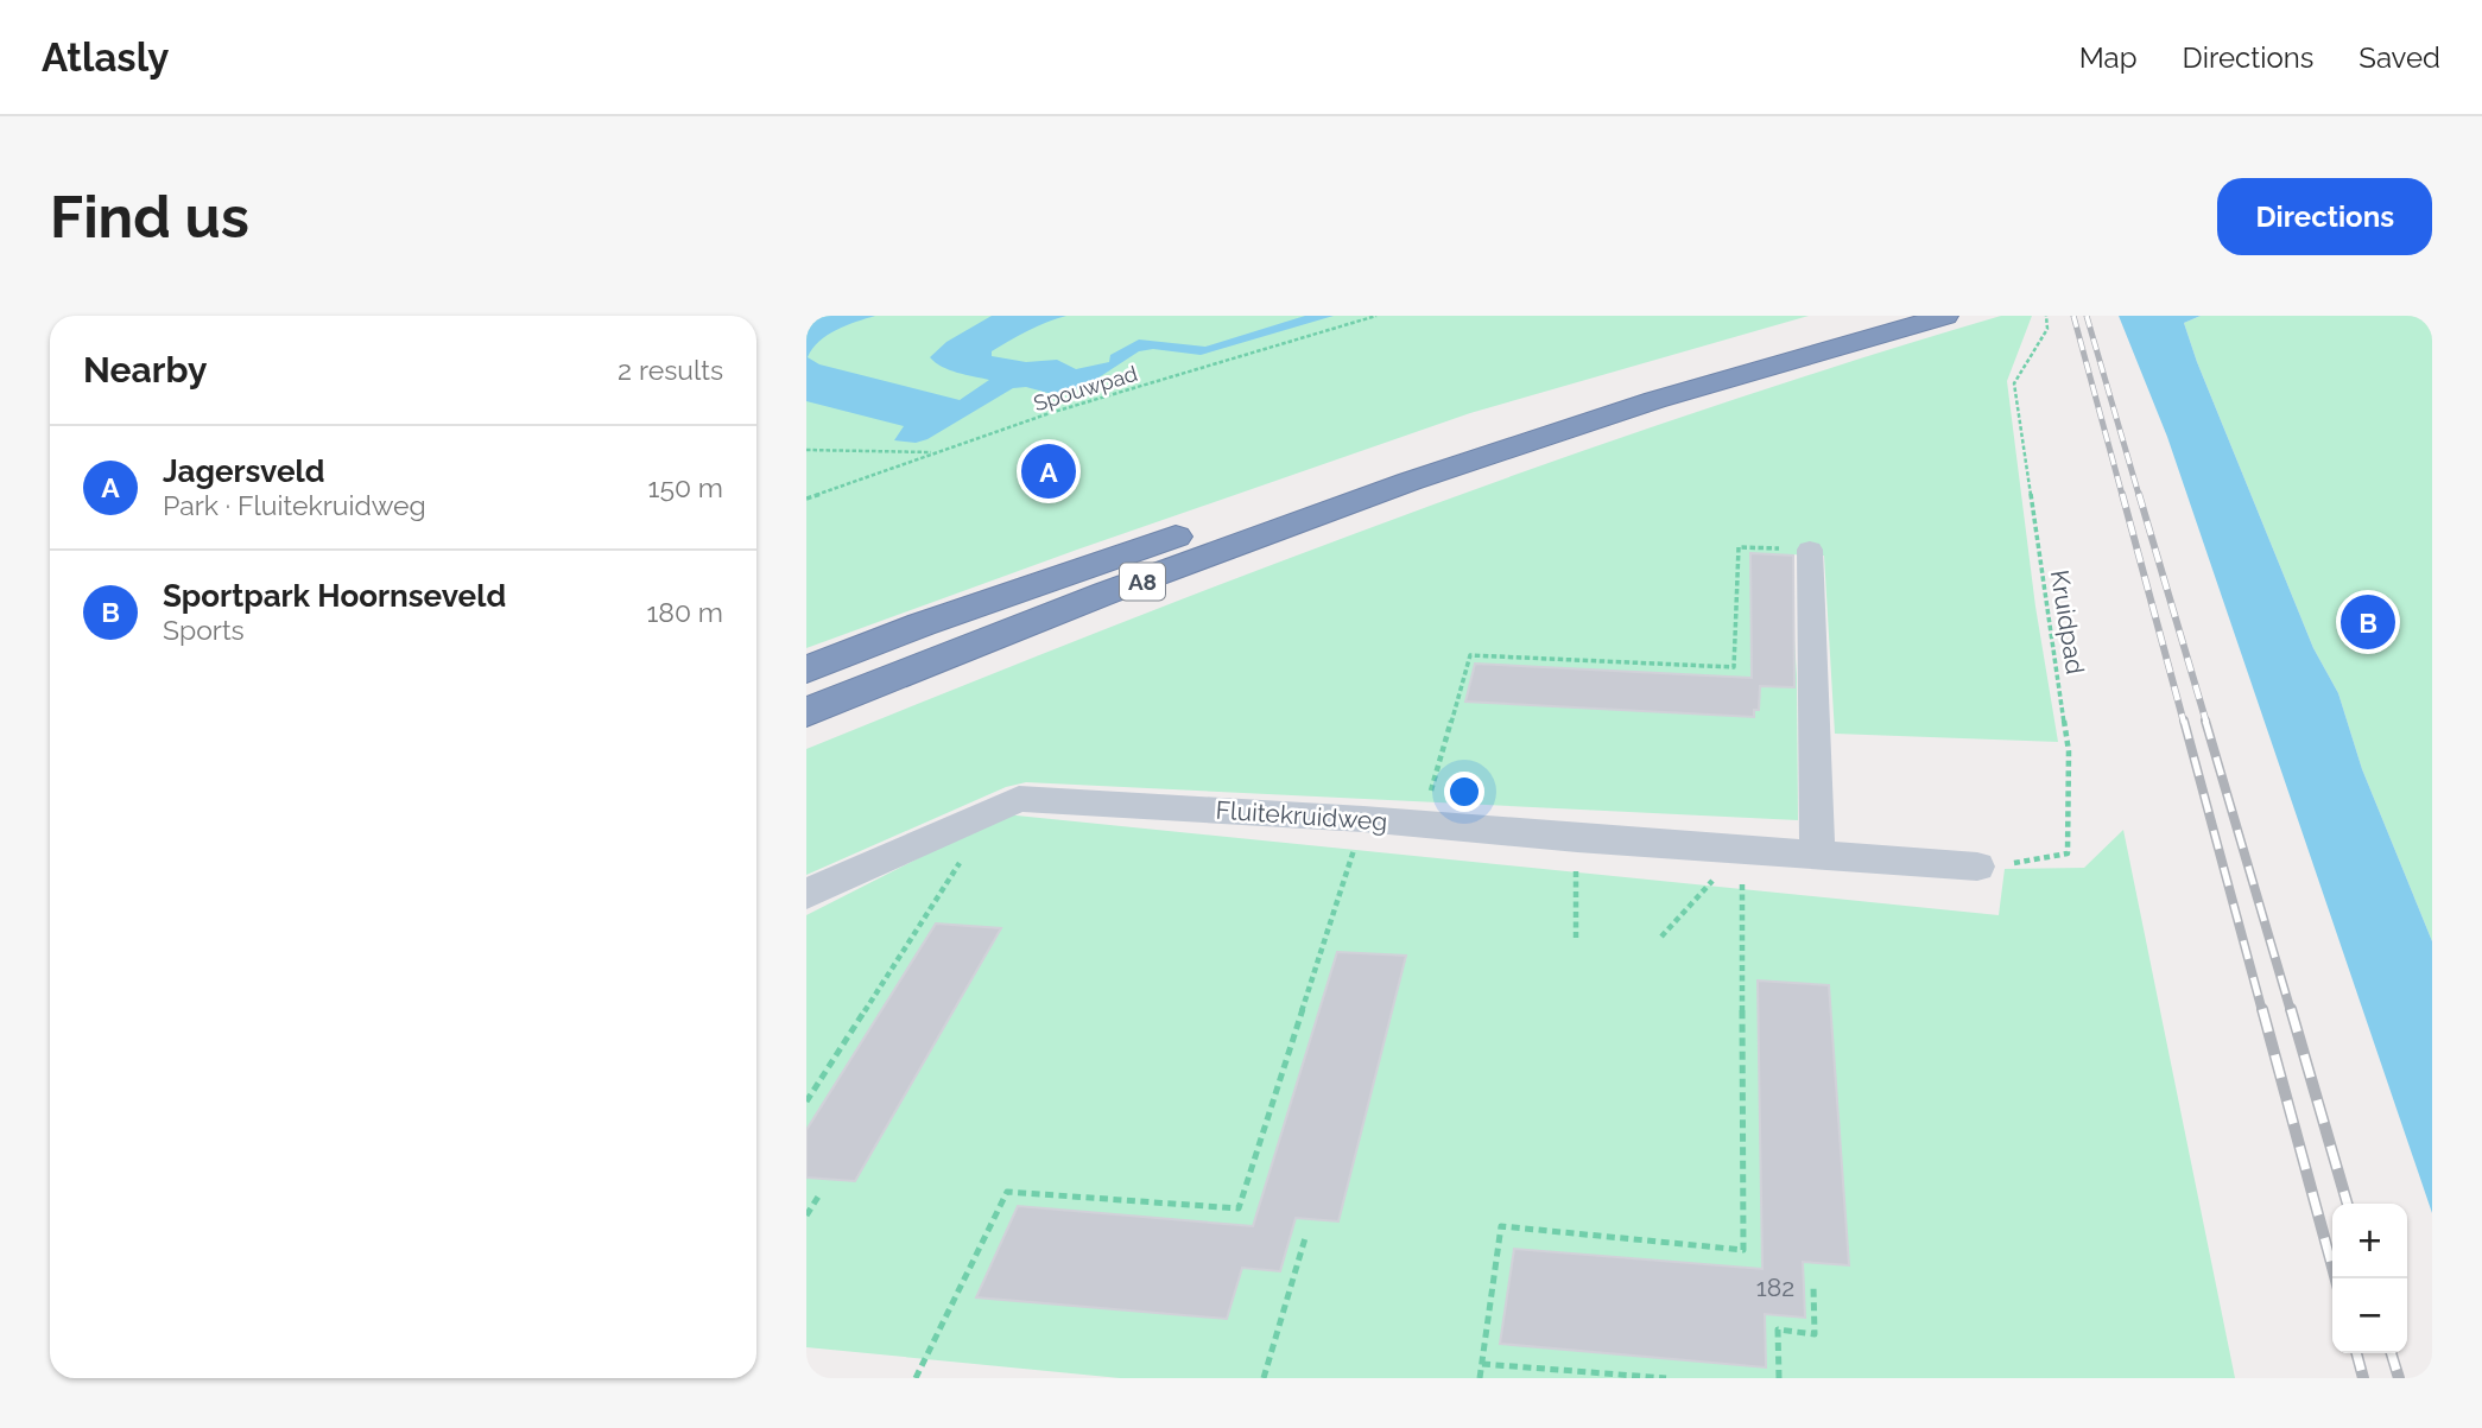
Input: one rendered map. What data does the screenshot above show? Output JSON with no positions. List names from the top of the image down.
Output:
{
  "streets": {
    "highway": ["A8"],
    "street": ["Fluitekruidweg"],
    "path": ["Spouwpad", "Kruidpad"]
  },
  "crossings": [
    ["Kruidpad", "Fluitekruidweg"]
  ],
  "house_numbers": ["182"],
  "page": {
    "header": "Atlasly",
    "nav": ["Map", "Directions", "Saved"],
    "buttons": "Directions",
    "title": "Find us",
    "heading": ["Nearby", "2 results"],
    "list": [
      {
        "mark": "A",
        "name": "Jagersveld",
        "note": "Park · Fluitekruidweg",
        "value": "150 m"
      },
      {
        "mark": "B",
        "name": "Sportpark Hoornseveld",
        "note": "Sports",
        "value": "180 m"
      }
    ],
    "pins": ["A", "B"],
    "map_buttons": ["+", "−"]
  }
}
